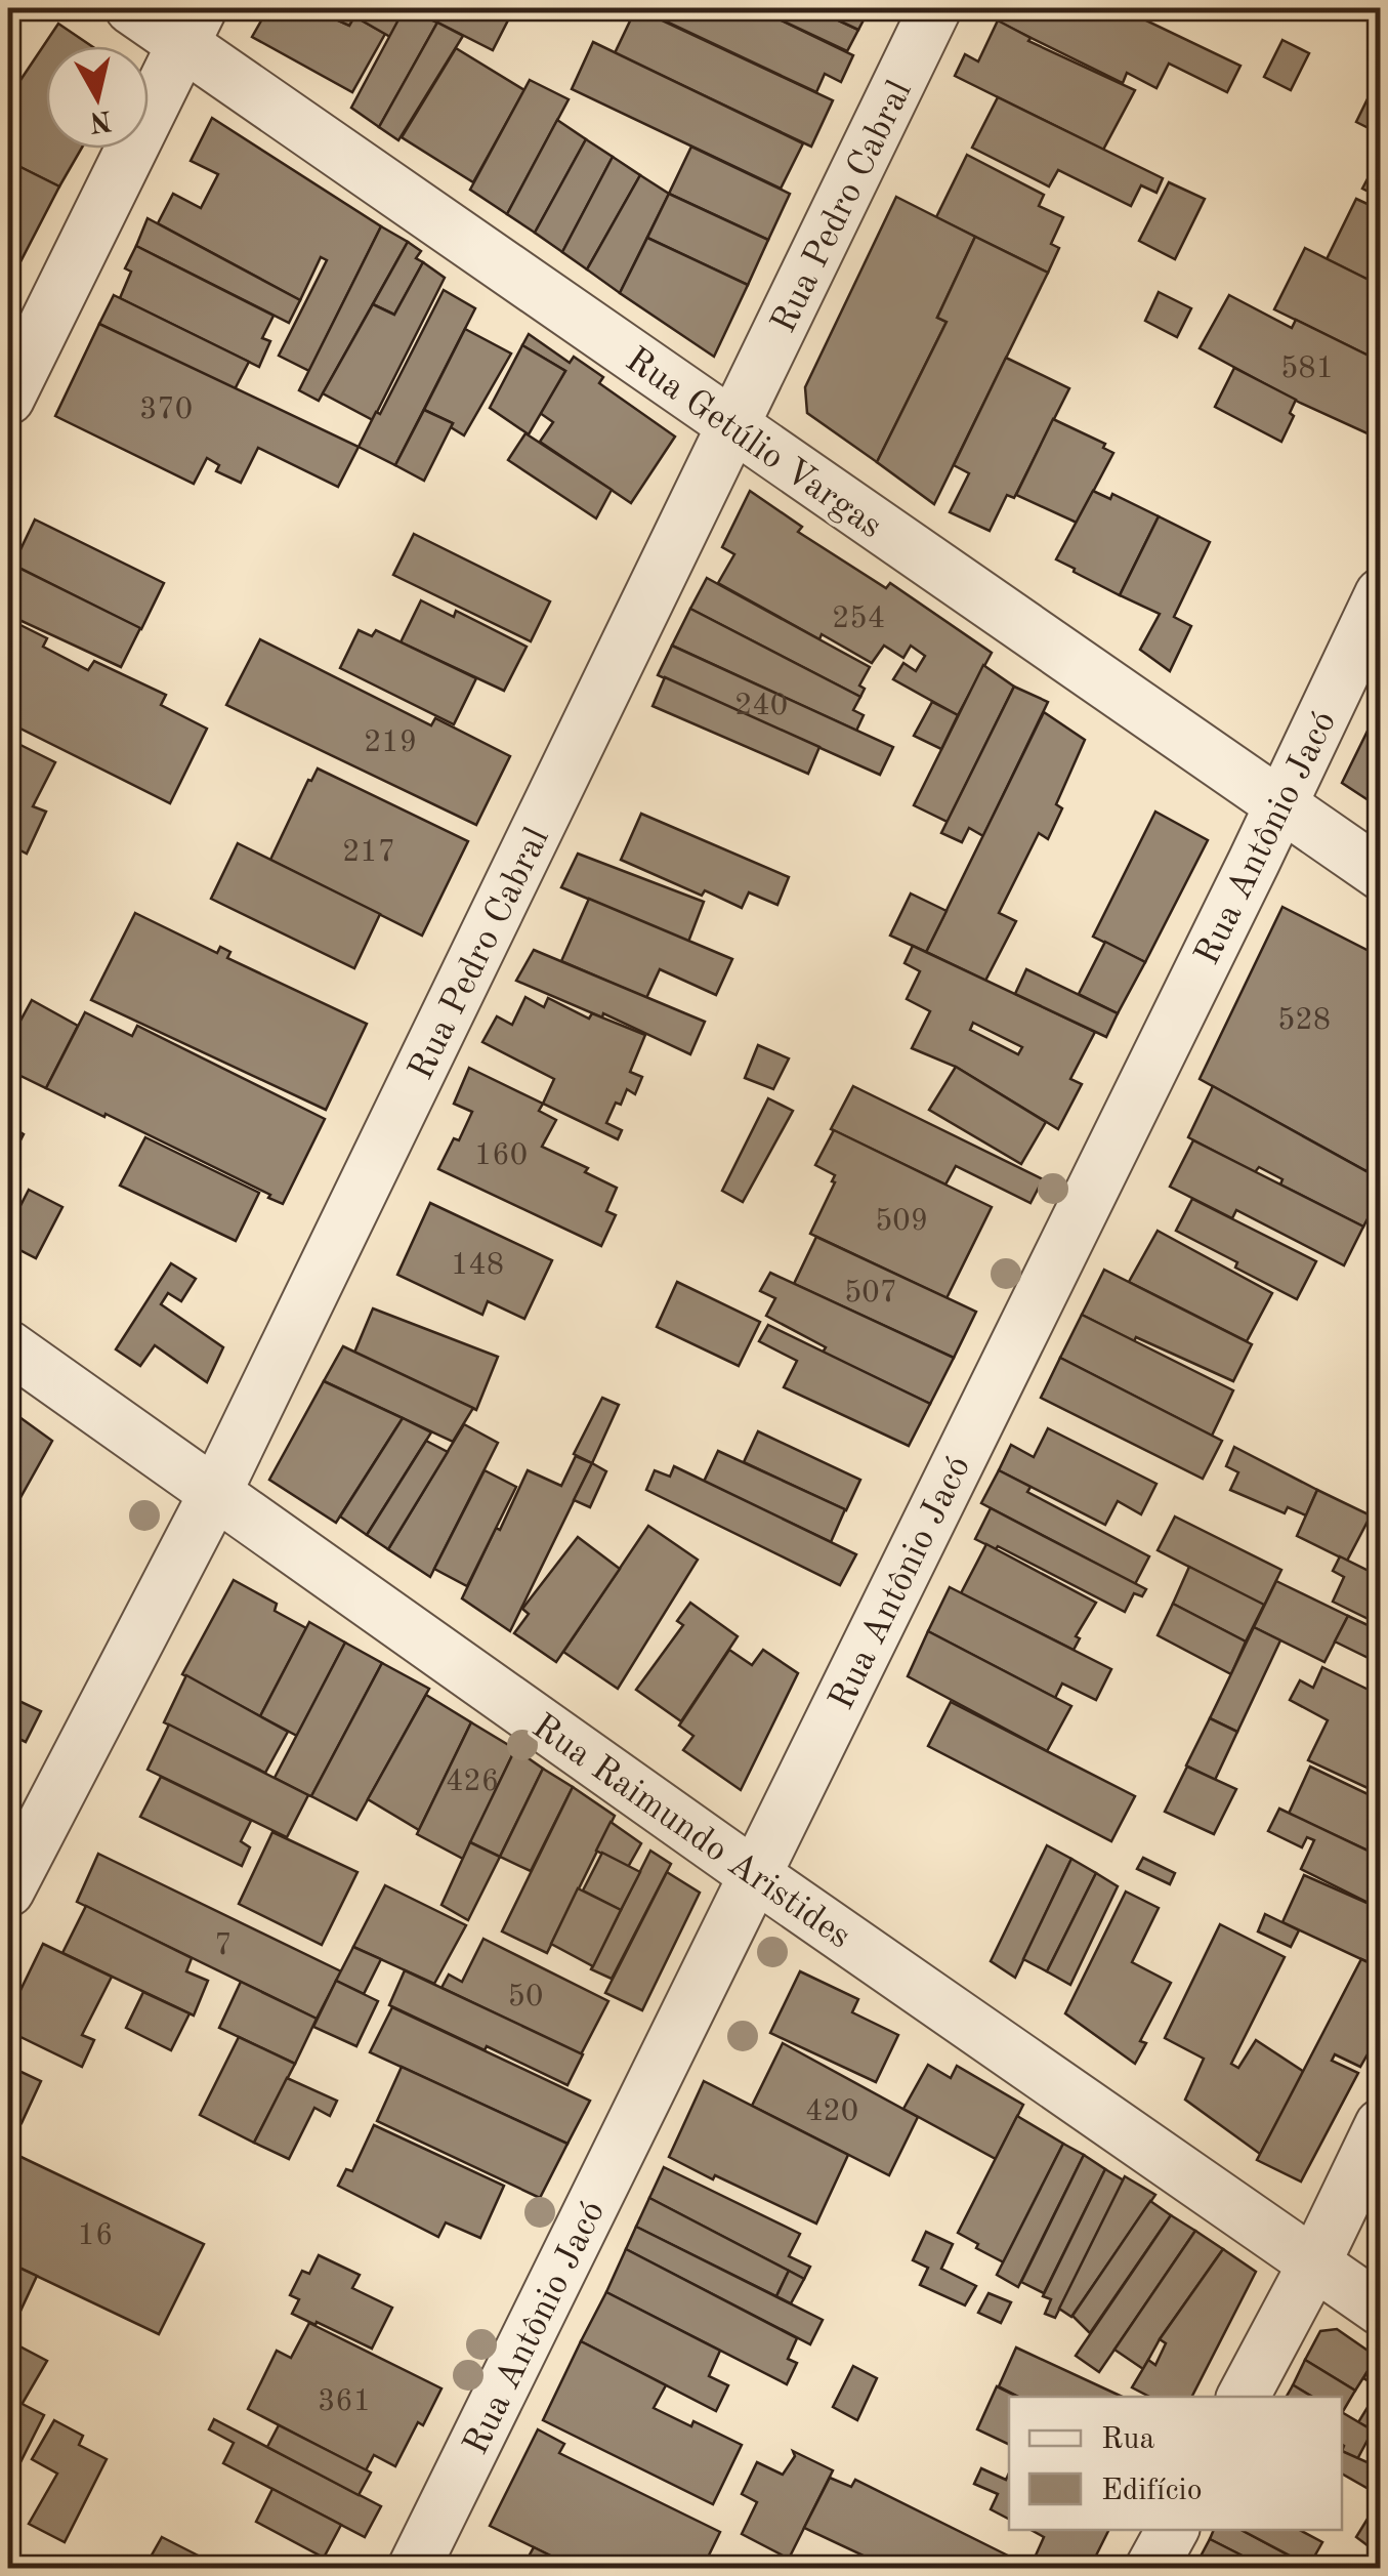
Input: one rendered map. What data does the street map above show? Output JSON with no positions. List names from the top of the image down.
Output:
{
  "streets": {
    "street": [
      "Rua Pedro Cabral",
      "Rua Getúlio Vargas",
      "Rua Antônio Jacó",
      "Rua Raimundo Aristides"
    ]
  },
  "crossings": [
    ["Rua Pedro Cabral", "Rua Getúlio Vargas"],
    ["Rua Pedro Cabral", "Rua Raimundo Aristides"],
    ["Rua Getúlio Vargas", "Rua Antônio Jacó"],
    ["Rua Antônio Jacó", "Rua Raimundo Aristides"]
  ],
  "house_numbers": [
    "581",
    "370",
    "254",
    "240",
    "219",
    "217",
    "528",
    "160",
    "509",
    "148",
    "507",
    "426",
    "7",
    "50",
    "420",
    "16",
    "361"
  ],
  "legend": ["Rua", "Edifício"],
  "north": "bottom"
}
